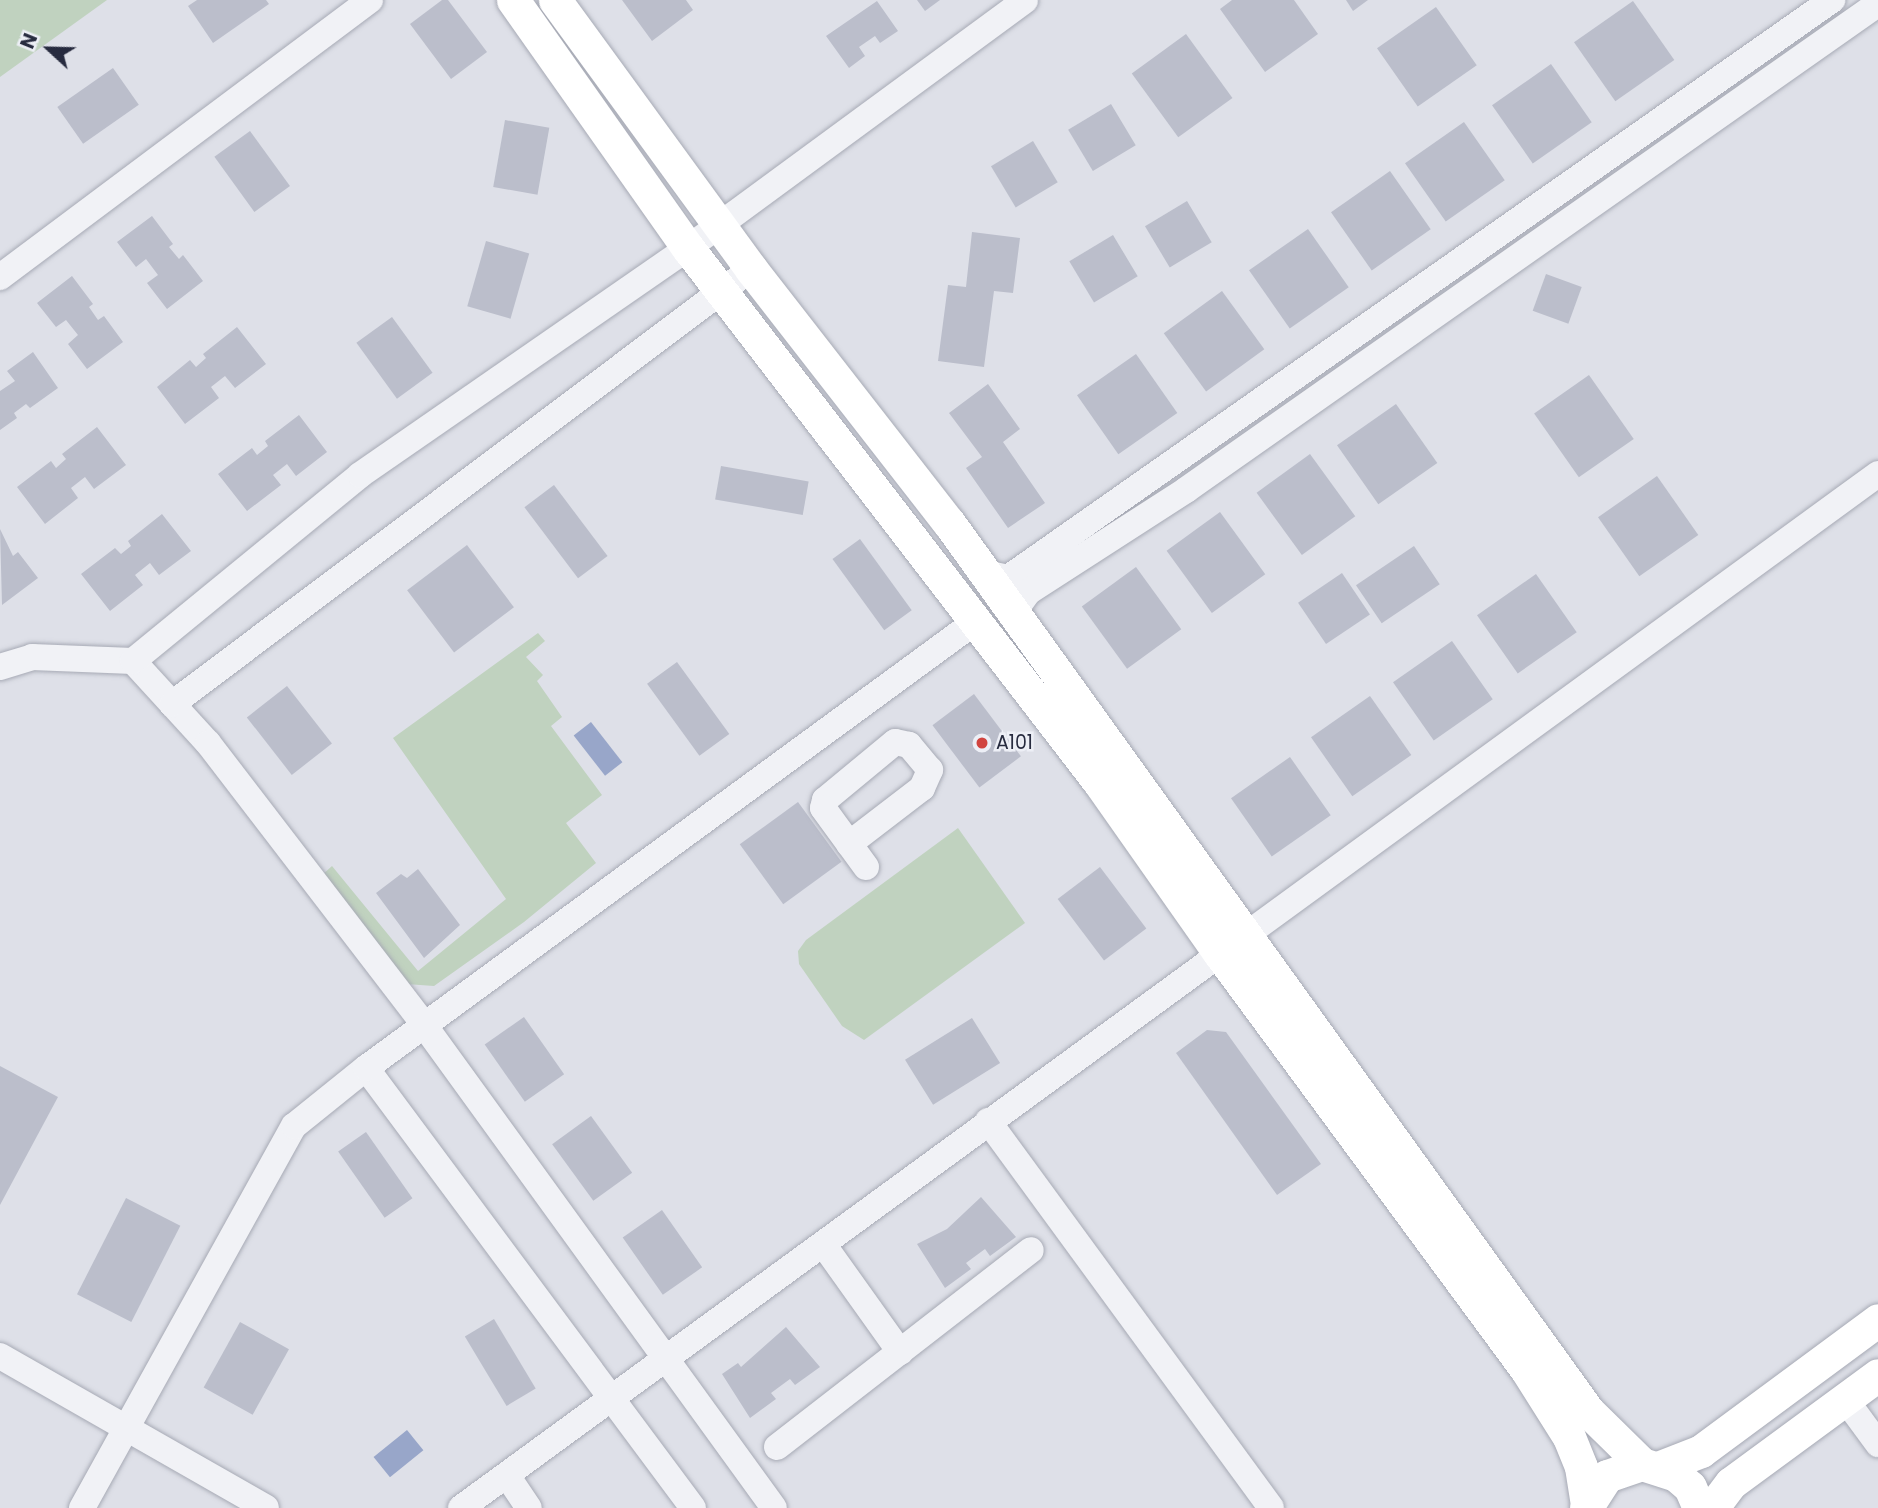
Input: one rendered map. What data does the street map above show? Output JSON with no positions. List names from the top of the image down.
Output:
{
  "places": ["A101"],
  "north": "left"
}
